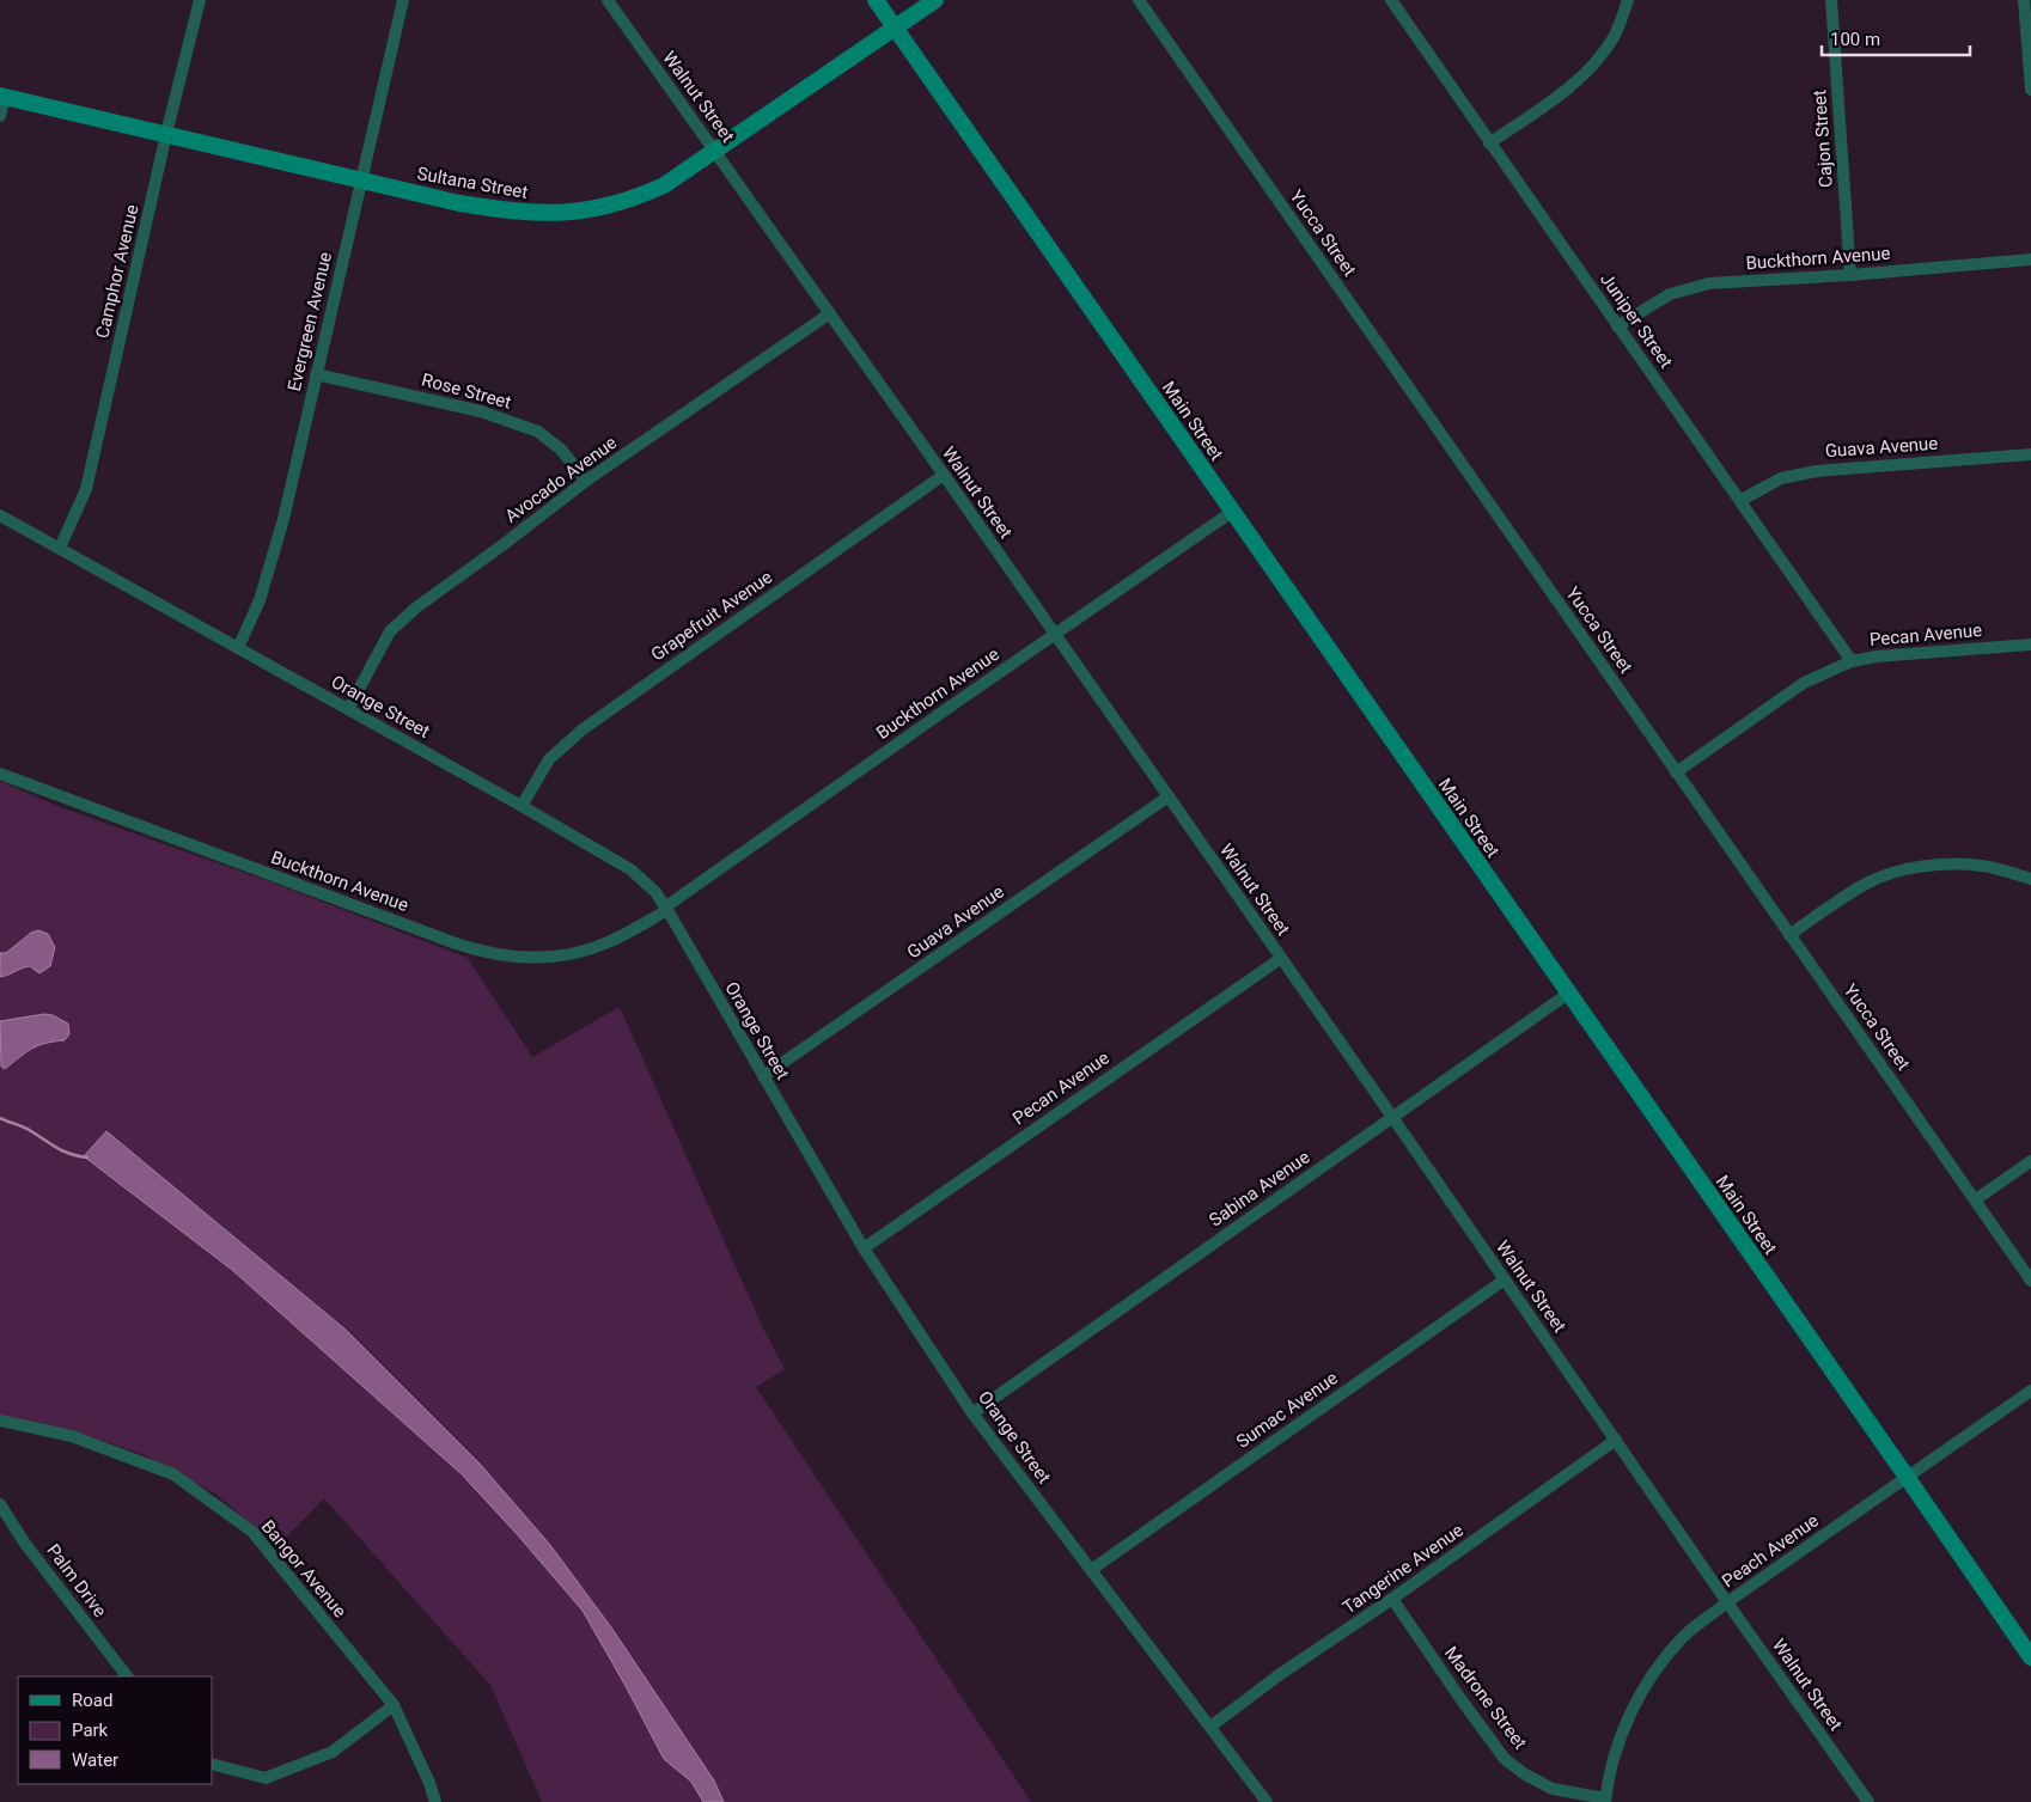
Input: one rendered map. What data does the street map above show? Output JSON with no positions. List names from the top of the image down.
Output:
{
  "streets": {
    "main road": ["Sultana Street", "Main Street"],
    "street": [
      "Walnut Street",
      "Cajon Street",
      "Yucca Street",
      "Buckthorn Avenue",
      "Camphor Avenue",
      "Juniper Street",
      "Evergreen Avenue",
      "Rose Street",
      "Guava Avenue",
      "Avocado Avenue",
      "Grapefruit Avenue",
      "Pecan Avenue",
      "Orange Street",
      "Sabina Avenue",
      "Sumac Avenue",
      "Peach Avenue",
      "Bangor Avenue",
      "Tangerine Avenue",
      "Palm Drive",
      "Madrone Street"
    ]
  },
  "crossings": [
    ["Walnut Street", "Sultana Street"],
    ["Walnut Street", "Buckthorn Avenue"],
    ["Walnut Street", "Guava Avenue"],
    ["Walnut Street", "Avocado Avenue"],
    ["Walnut Street", "Grapefruit Avenue"],
    ["Walnut Street", "Pecan Avenue"],
    ["Walnut Street", "Sabina Avenue"],
    ["Walnut Street", "Sumac Avenue"],
    ["Walnut Street", "Peach Avenue"],
    ["Walnut Street", "Tangerine Avenue"],
    ["Cajon Street", "Buckthorn Avenue"],
    ["Sultana Street", "Camphor Avenue"],
    ["Sultana Street", "Evergreen Avenue"],
    ["Sultana Street", "Main Street"],
    ["Yucca Street", "Pecan Avenue"],
    ["Buckthorn Avenue", "Juniper Street"],
    ["Buckthorn Avenue", "Main Street"],
    ["Buckthorn Avenue", "Orange Street"],
    ["Camphor Avenue", "Orange Street"],
    ["Juniper Street", "Guava Avenue"],
    ["Juniper Street", "Pecan Avenue"],
    ["Evergreen Avenue", "Rose Street"],
    ["Evergreen Avenue", "Orange Street"],
    ["Rose Street", "Avocado Avenue"],
    ["Main Street", "Sabina Avenue"],
    ["Main Street", "Peach Avenue"],
    ["Guava Avenue", "Orange Street"],
    ["Avocado Avenue", "Orange Street"],
    ["Grapefruit Avenue", "Orange Street"],
    ["Pecan Avenue", "Orange Street"],
    ["Orange Street", "Sabina Avenue"],
    ["Orange Street", "Sumac Avenue"],
    ["Orange Street", "Tangerine Avenue"],
    ["Peach Avenue", "Madrone Street"],
    ["Tangerine Avenue", "Madrone Street"]
  ],
  "legend": ["Road", "Park", "Water"],
  "scale_bar": "100 m"
}
